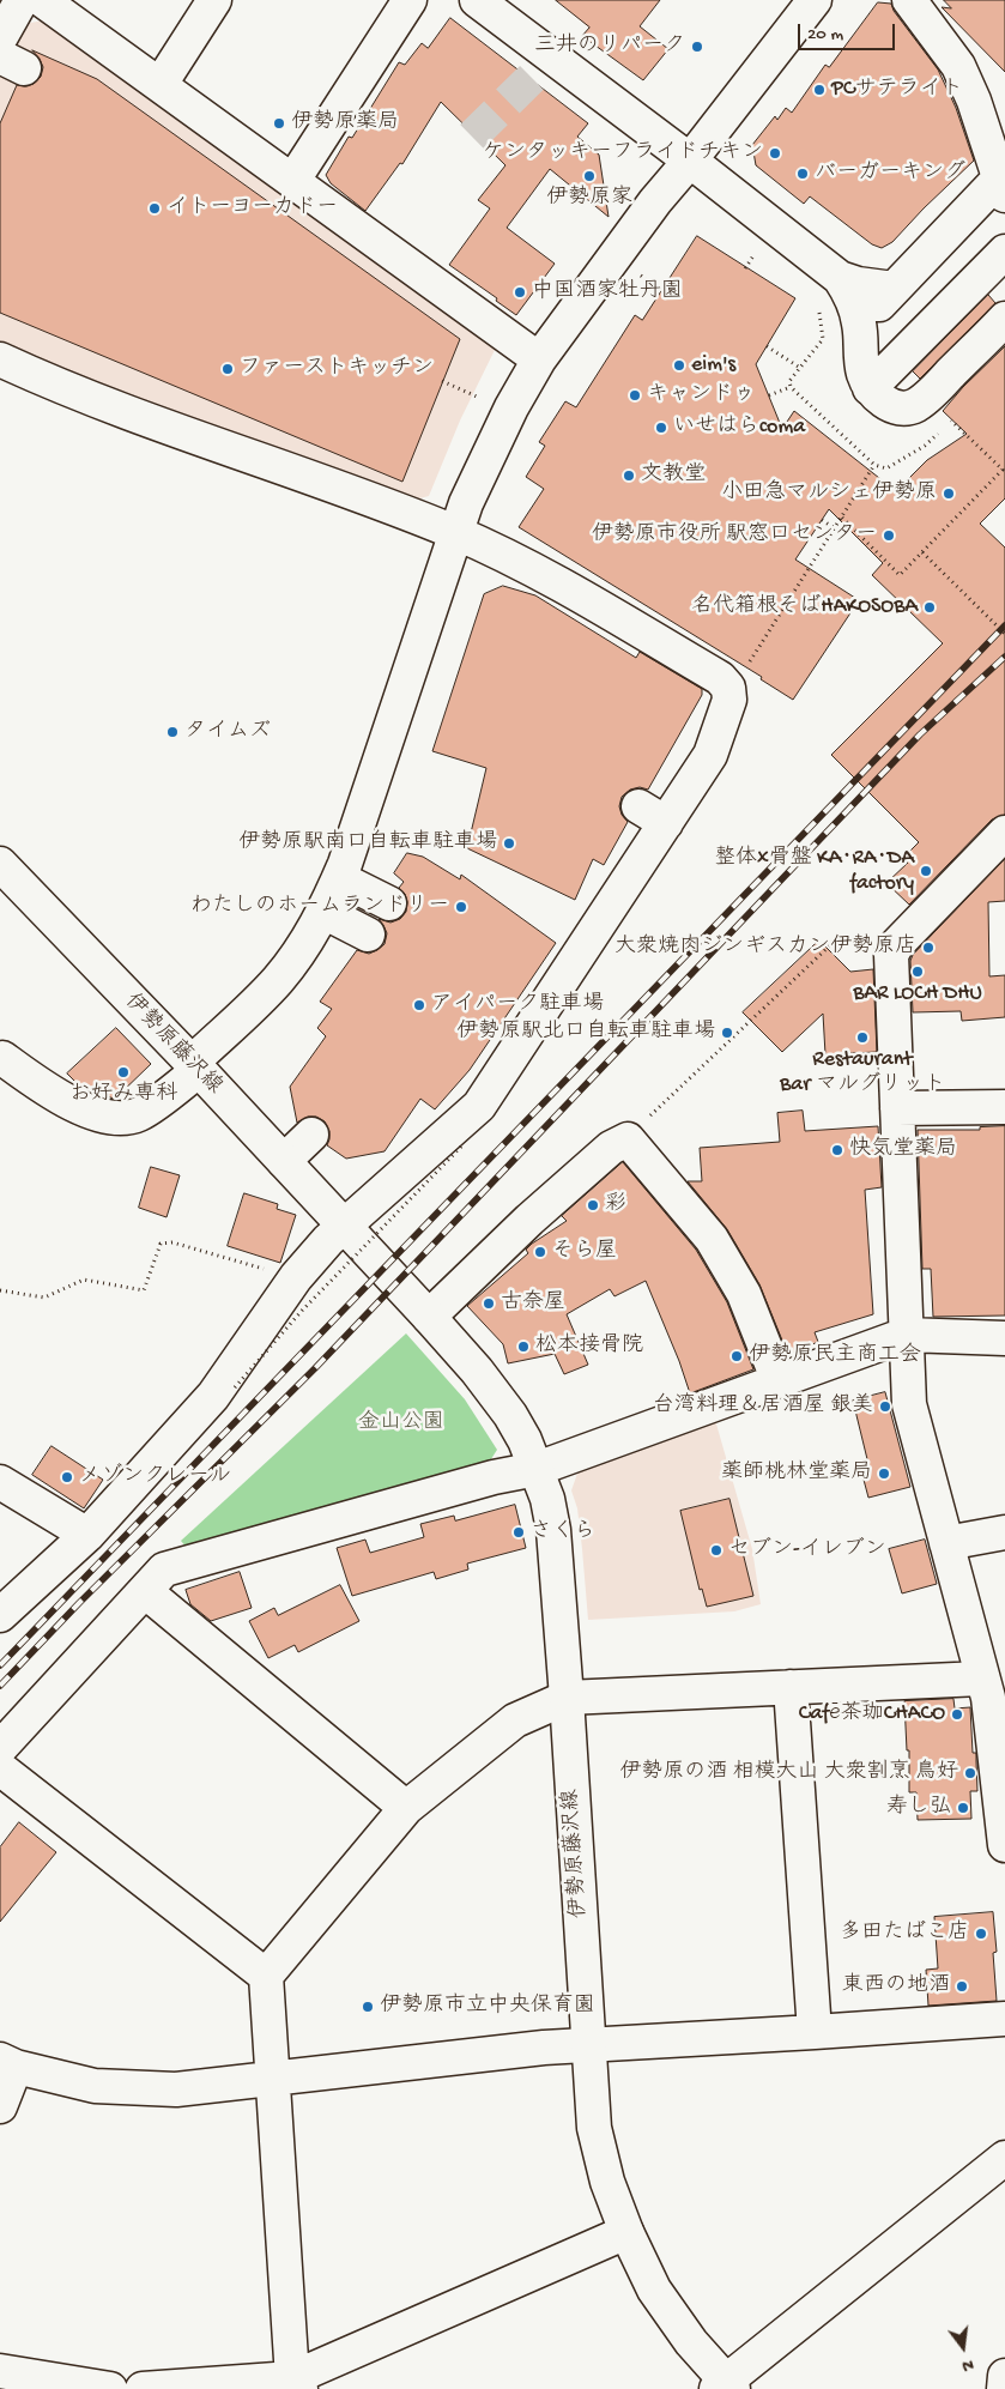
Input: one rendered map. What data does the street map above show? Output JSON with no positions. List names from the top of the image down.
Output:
{
  "streets": {
    "street": ["伊勢原藤沢線"]
  },
  "parks": ["金山公園"],
  "places": [
    "三井のリパーク",
    "PCサテライト",
    "伊勢原薬局",
    "ケンタッキーフライドチキン",
    "バーガーキング",
    "伊勢原家",
    "イトーヨーカドー",
    "中国酒家牡丹園",
    "eim's",
    "ファーストキッチン",
    "キャンドゥ",
    "いせはらcoma",
    "文教堂",
    "小田急マルシェ伊勢原",
    "伊勢原市役所 駅窓口センター",
    "名代箱根そばHAKOSOBA",
    "タイムズ",
    "伊勢原駅南口自転車駐車場",
    "整体x骨盤 KA･RA･DA factory",
    "わたしのホームランドリー",
    "大衆焼肉ジンギスカン伊勢原店",
    "BAR LOCH DHU",
    "アイパーク駐車場",
    "伊勢原駅北口自転車駐車場",
    "Restaurant Bar マルグリット",
    "お好み専科",
    "快気堂薬局",
    "彩",
    "そら屋",
    "古奈屋",
    "松本接骨院",
    "伊勢原民主商工会",
    "台湾料理＆居酒屋 銀美",
    "薬師桃林堂薬局",
    "メゾンクレール",
    "さくら",
    "セブン-イレブン",
    "Cafē茶珈CHACO",
    "伊勢原の酒 相模大山 大衆割烹 鳥好",
    "寿し弘",
    "多田たばこ店",
    "東西の地酒",
    "伊勢原市立中央保育園"
  ],
  "scale_bar": "20 m",
  "north": "bottom"
}
